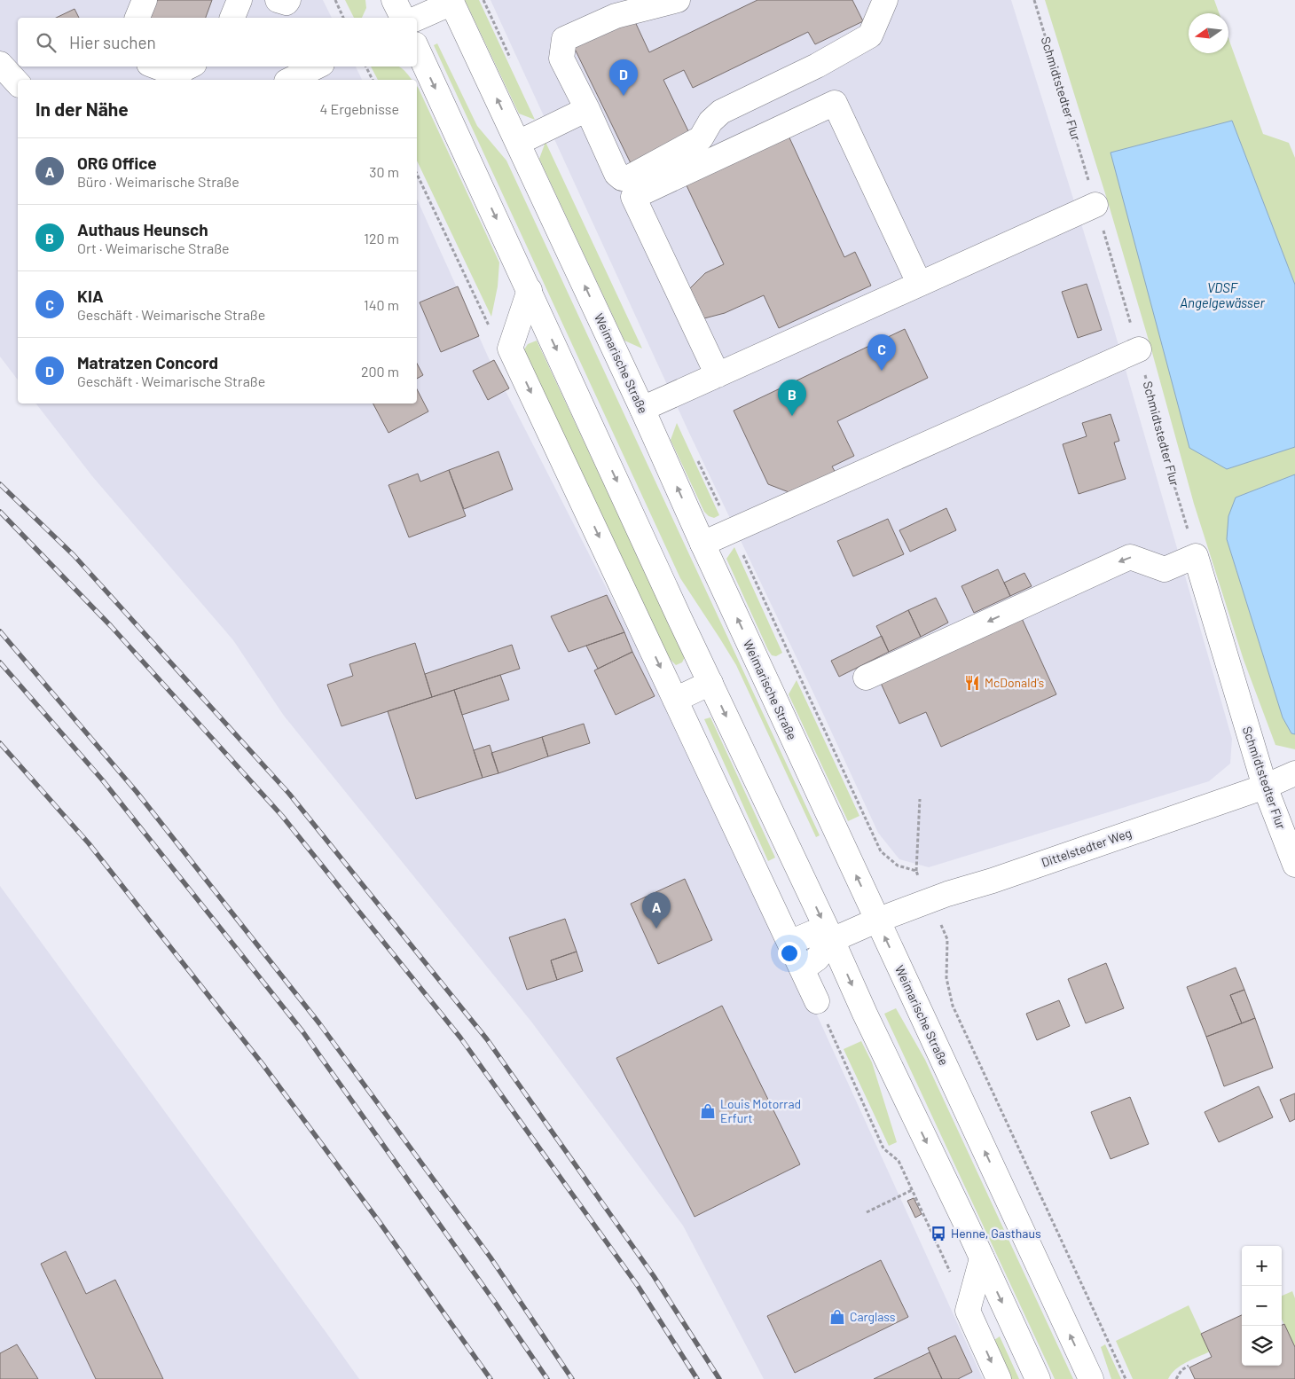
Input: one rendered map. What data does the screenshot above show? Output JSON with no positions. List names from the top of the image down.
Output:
{
  "streets": {
    "main road": ["Schmidtstedter Flur", "Weimarische Straße", "Dittelstedter Weg"]
  },
  "crossings": [
    ["Schmidtstedter Flur", "Dittelstedter Weg"],
    ["Weimarische Straße", "Dittelstedter Weg"]
  ],
  "water": ["VDSF Angelgewässer"],
  "places": {
    "restaurant": ["McDonald's"],
    "shop": ["Louis Motorrad Erfurt", "Carglass"],
    "bus stop": ["Henne, Gasthaus"]
  },
  "north": "left",
  "page": {
    "search": "Hier suchen",
    "pins": [
      "D",
      "C",
      "B",
      "A"
    ],
    "heading": ["In der Nähe", "4 Ergebnisse"],
    "list": [
      {
        "mark": "A",
        "name": "ORG Office",
        "note": "Büro · Weimarische Straße",
        "value": "30 m"
      },
      {
        "mark": "B",
        "name": "Authaus Heunsch",
        "note": "Ort · Weimarische Straße",
        "value": "120 m"
      },
      {
        "mark": "C",
        "name": "KIA",
        "note": "Geschäft · Weimarische Straße",
        "value": "140 m"
      },
      {
        "mark": "D",
        "name": "Matratzen Concord",
        "note": "Geschäft · Weimarische Straße",
        "value": "200 m"
      }
    ],
    "map_buttons": ["+", "−"]
  }
}
